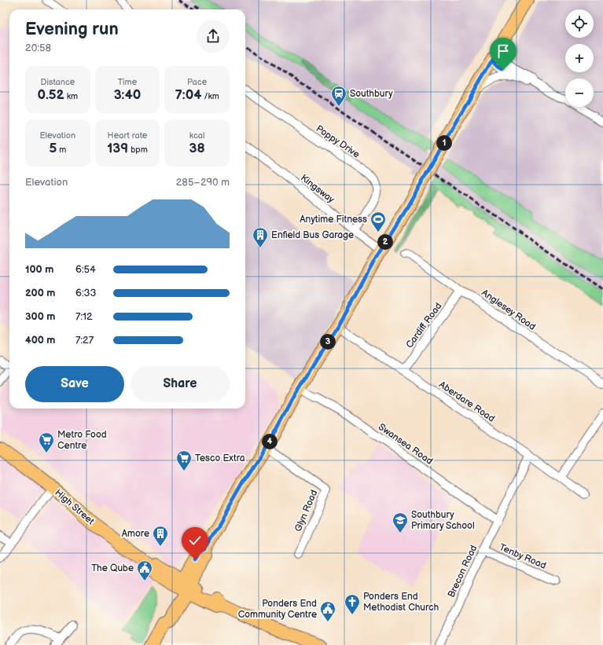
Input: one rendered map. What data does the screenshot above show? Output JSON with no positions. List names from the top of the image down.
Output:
{
  "streets": {
    "main road": ["High Street"],
    "street": [
      "Poppy Drive",
      "Kingsway",
      "Anglesey Road",
      "Cardiff Road",
      "Aberdare Road",
      "Swansea Road",
      "Glyn Road",
      "Tenby Road",
      "Brecon Road"
    ]
  },
  "crossings": [
    ["Poppy Drive", "Kingsway"],
    ["Anglesey Road", "Cardiff Road"],
    ["Cardiff Road", "Aberdare Road"],
    ["Aberdare Road", "Brecon Road"],
    ["Swansea Road", "Brecon Road"],
    ["Tenby Road", "Brecon Road"]
  ],
  "places": {
    "station": ["Southbury"],
    "sports": ["Anytime Fitness"],
    "building": ["Enfield Bus Garage", "Amore"],
    "supermarket": ["Metro Food Centre", "Tesco Extra"],
    "school or university": ["Southbury Primary School"],
    "public building": ["The Qube", "Ponders End Community Centre"],
    "church": ["Ponders End Methodist Church"]
  },
  "page": {
    "map_buttons": ["+", "−"],
    "heading": ["Evening run", "20:58"],
    "stats": [
      ["Distance", "0.52 km"],
      ["Time", "3:40"],
      ["Pace", "7:04 /km"],
      ["Elevation", "5 m"],
      ["Heart rate", "139 bpm"],
      ["kcal", "38"]
    ],
    "pins": [
      "1",
      "2",
      "3",
      "4"
    ],
    "chart": ["Elevation", "285–290 m"],
    "list": [
      {
        "name": "100 m",
        "note": "6:54"
      },
      {
        "name": "200 m",
        "note": "6:33"
      },
      {
        "name": "300 m",
        "note": "7:12"
      },
      {
        "name": "400 m",
        "note": "7:27"
      }
    ],
    "buttons": ["Save", "Share"]
  }
}
